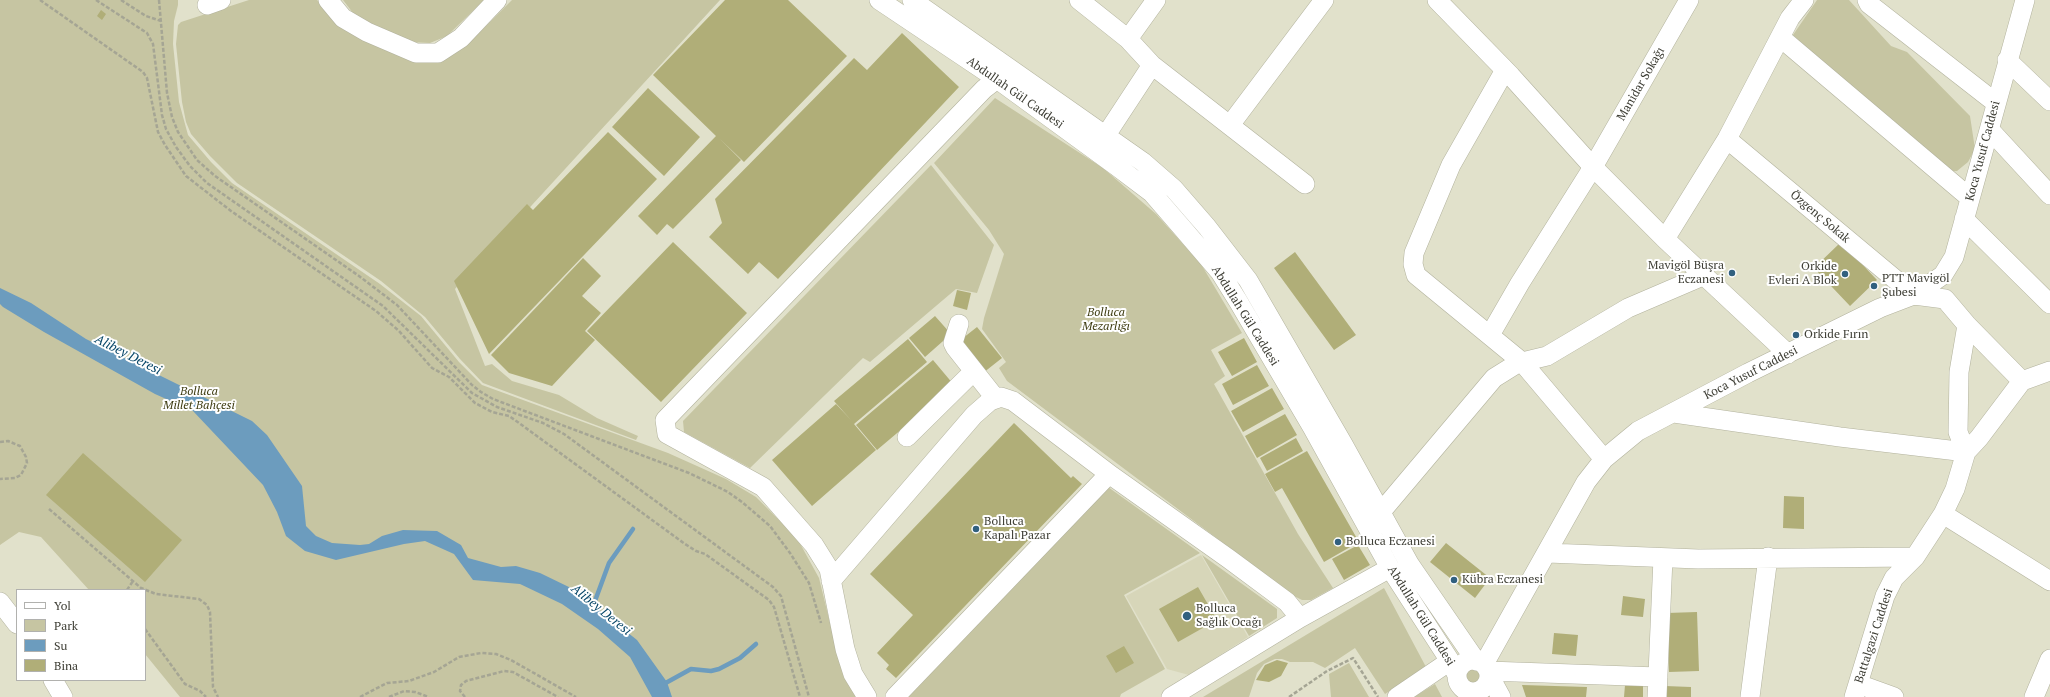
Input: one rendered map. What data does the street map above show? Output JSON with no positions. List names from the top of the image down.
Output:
{
  "streets": {
    "street": [
      "Manidar Sokağı",
      "Abdullah Gül Caddesi",
      "Koca Yusuf Caddesi",
      "Özgenç Sokak",
      "Battalgazi Caddesi"
    ]
  },
  "crossings": [
    ["Abdullah Gül Caddesi", "Koca Yusuf Caddesi"],
    ["Koca Yusuf Caddesi", "Özgenç Sokak"]
  ],
  "water": ["Alibey Deresi"],
  "parks": ["Bolluca Mezarlığı", "Bolluca Millet Bahçesi"],
  "places": [
    "Mavigöl Büşra Eczanesi",
    "Orkide Evleri A Blok",
    "PTT Mavigöl Şubesi",
    "Orkide Fırın",
    "Bolluca Kapalı Pazar",
    "Bolluca Eczanesi",
    "Kübra Eczanesi",
    "Bolluca Sağlık Ocağı"
  ],
  "legend": [
    "Yol",
    "Park",
    "Su",
    "Bina"
  ]
}
